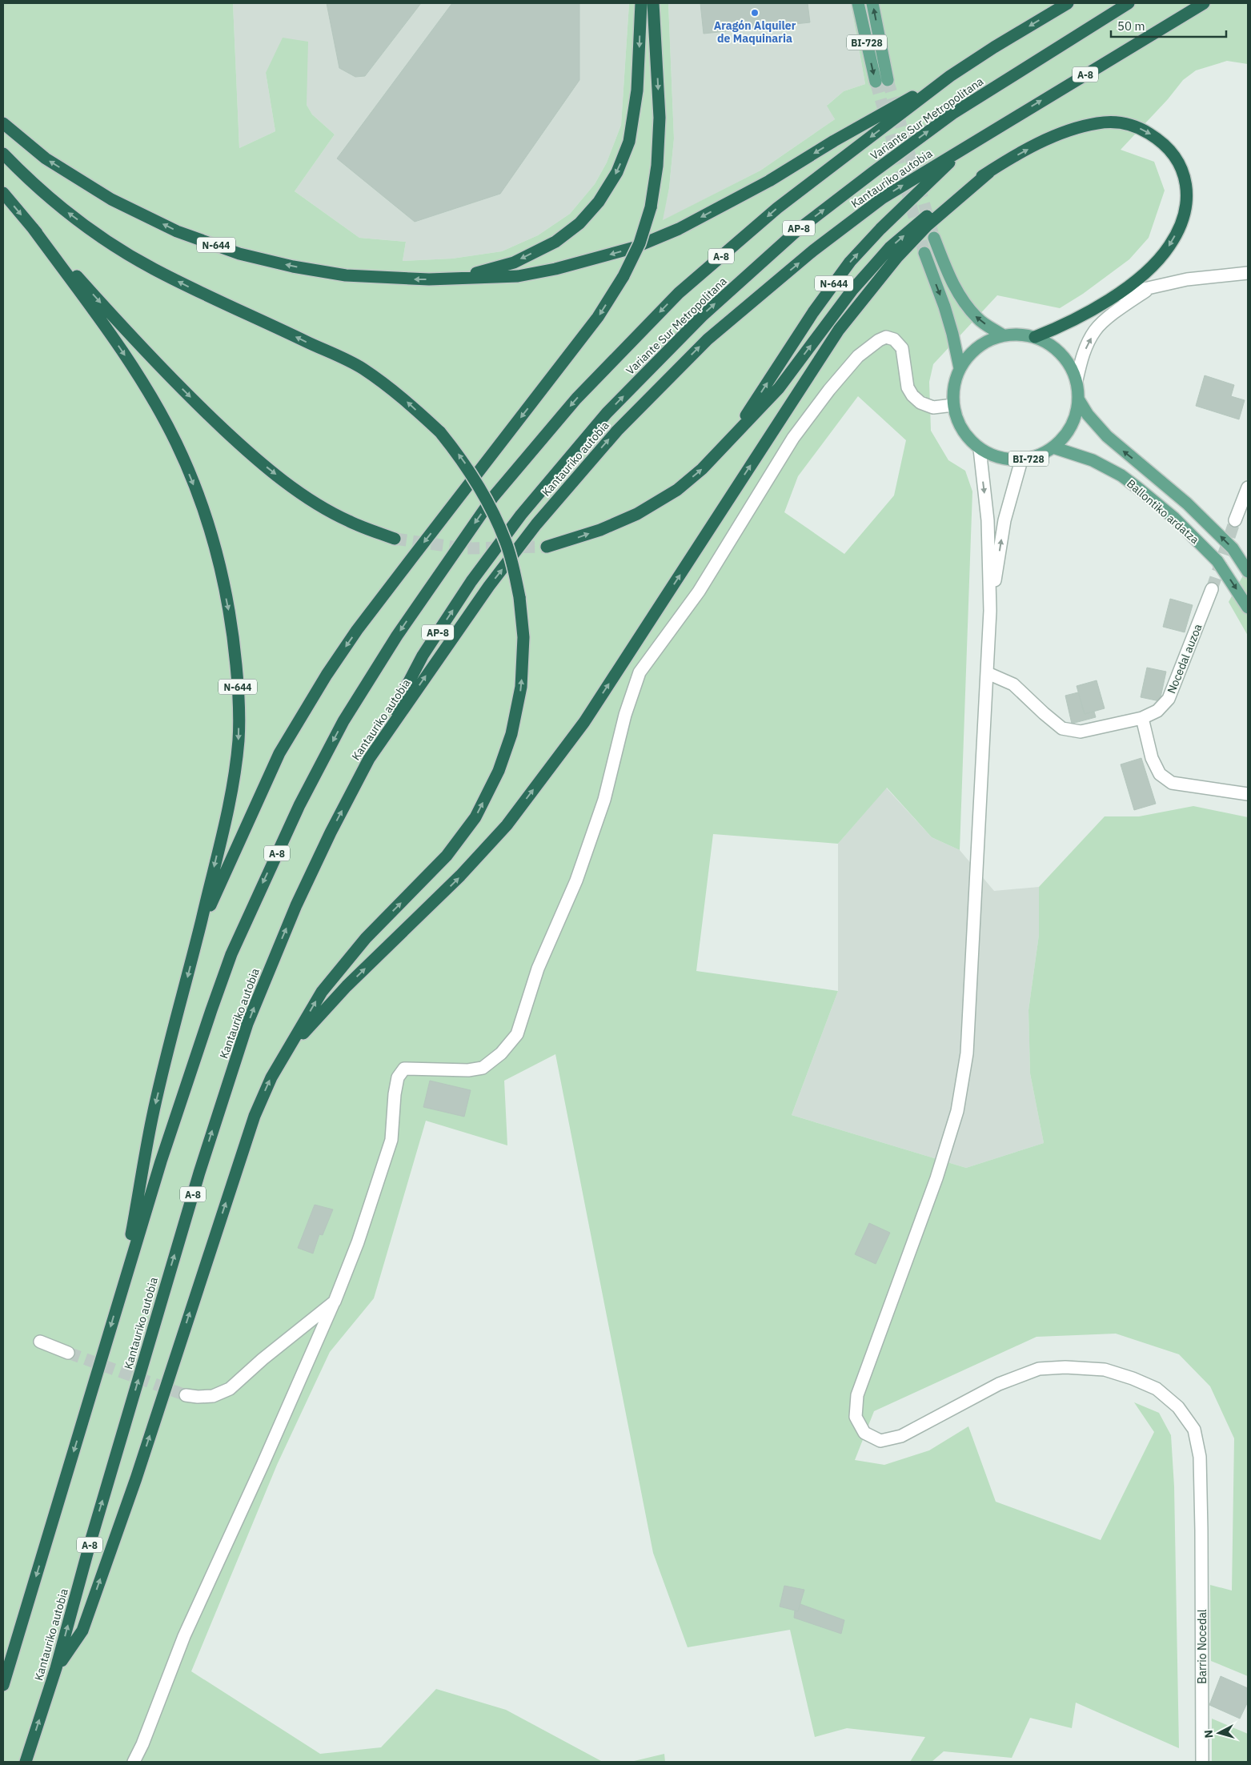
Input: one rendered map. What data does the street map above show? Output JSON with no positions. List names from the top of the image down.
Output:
{
  "streets": {
    "highway": [
      "A-8",
      "Variante Sur Metropolitana",
      "Kantauriko autobia",
      "AP-8",
      "N-644"
    ],
    "main road": ["BI-728", "Ballontiko ardatza"],
    "street": ["Nocedal auzoa", "Barrio Nocedal"]
  },
  "crossings": [
    ["BI-728", "Ballontiko ardatza"],
    ["A-8", "N-644"],
    ["Variante Sur Metropolitana", "Kantauriko autobia"],
    ["Kantauriko autobia", "N-644"],
    ["Nocedal auzoa", "Barrio Nocedal"]
  ],
  "places": ["Aragón Alquiler de Maquinaria"],
  "scale_bar": "50 m",
  "north": "left"
}
